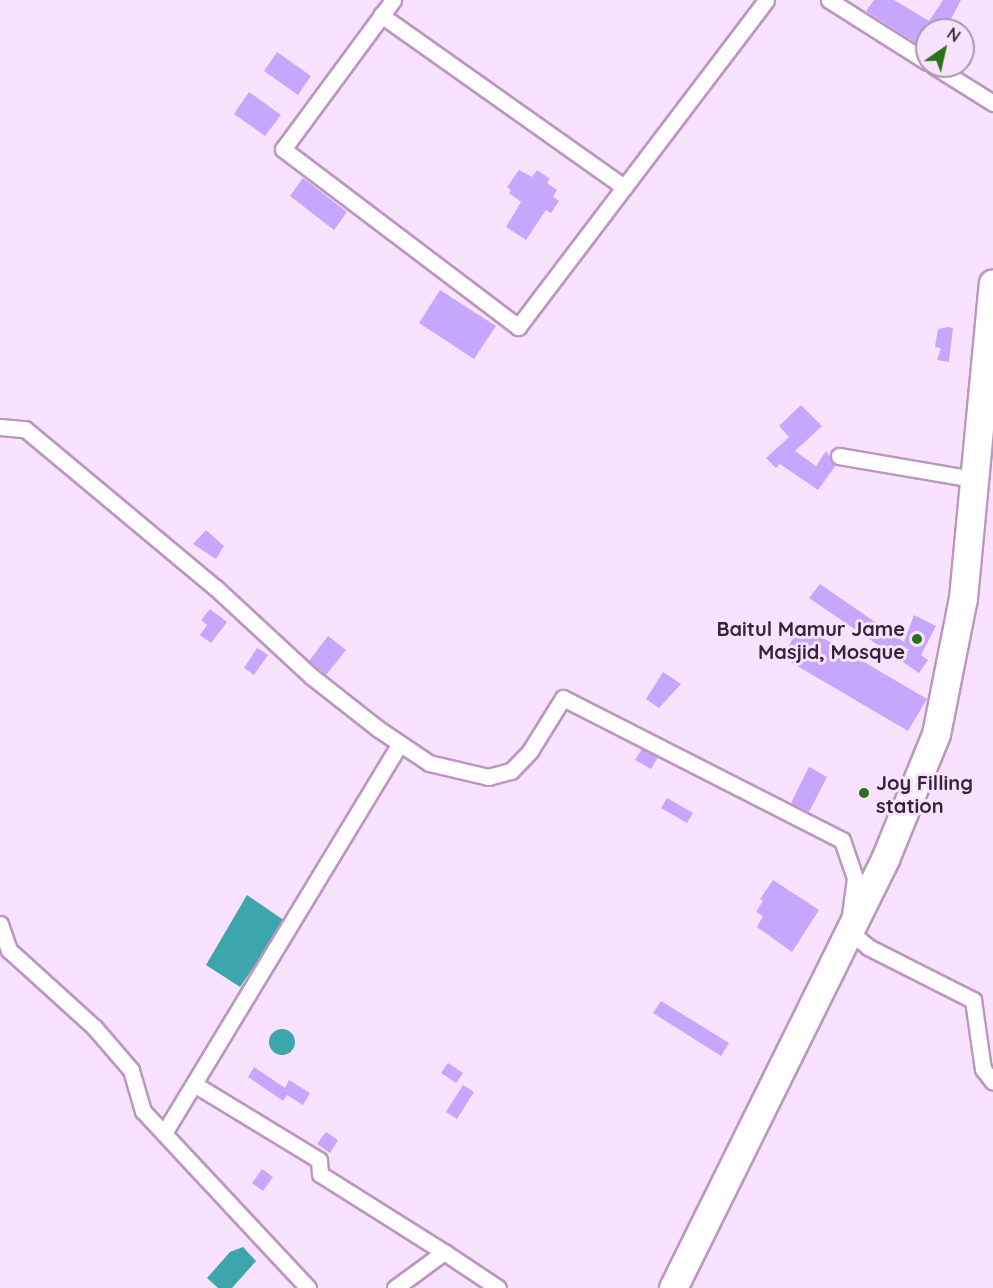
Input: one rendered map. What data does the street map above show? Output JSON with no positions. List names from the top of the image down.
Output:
{
  "places": ["Baitul Mamur Jame Masjid, Mosque", "Joy Filling station"],
  "north": "top right"
}
